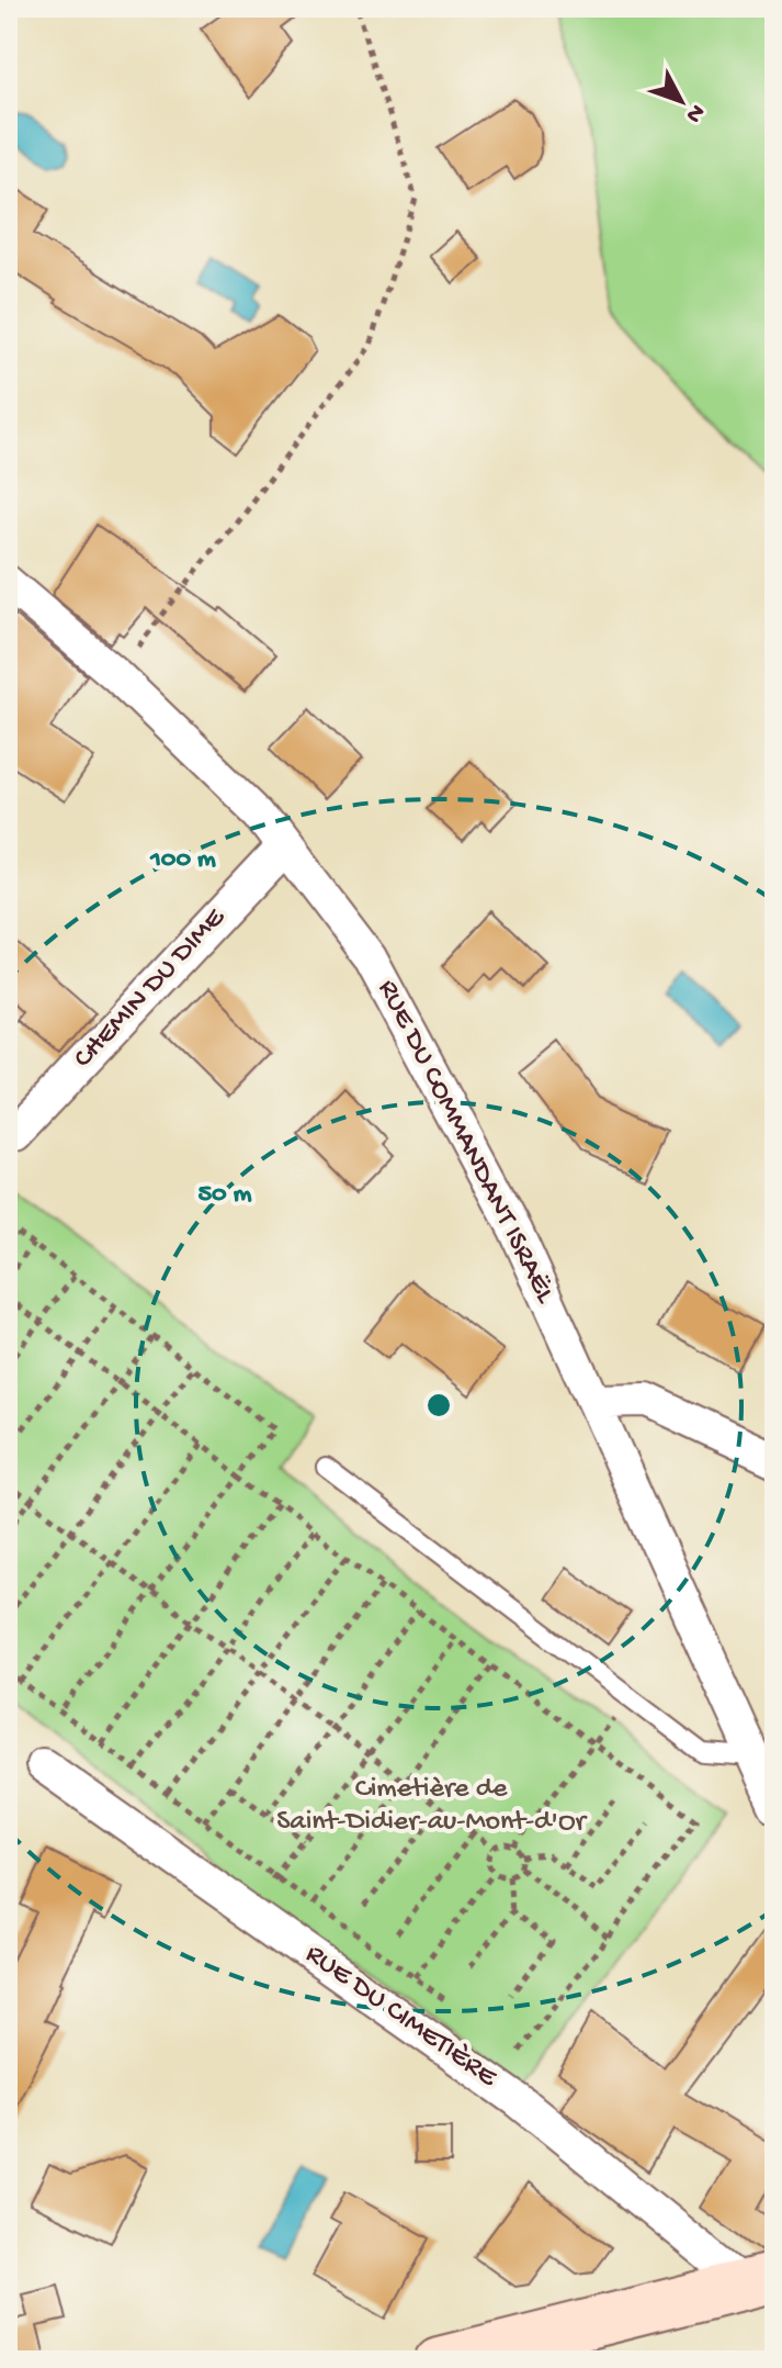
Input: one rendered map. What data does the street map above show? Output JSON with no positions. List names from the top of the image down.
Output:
{
  "streets": {
    "street": ["CHEMIN DU DIME", "RUE DU COMMANDANT ISRAËL", "RUE DU CIMETIÈRE"]
  },
  "crossings": [
    ["CHEMIN DU DIME", "RUE DU COMMANDANT ISRAËL"]
  ],
  "parks": ["Cimetière de Saint-Didier-au-Mont-d'Or"],
  "north": "bottom right",
  "rings": ["100 m", "50 m"]
}
